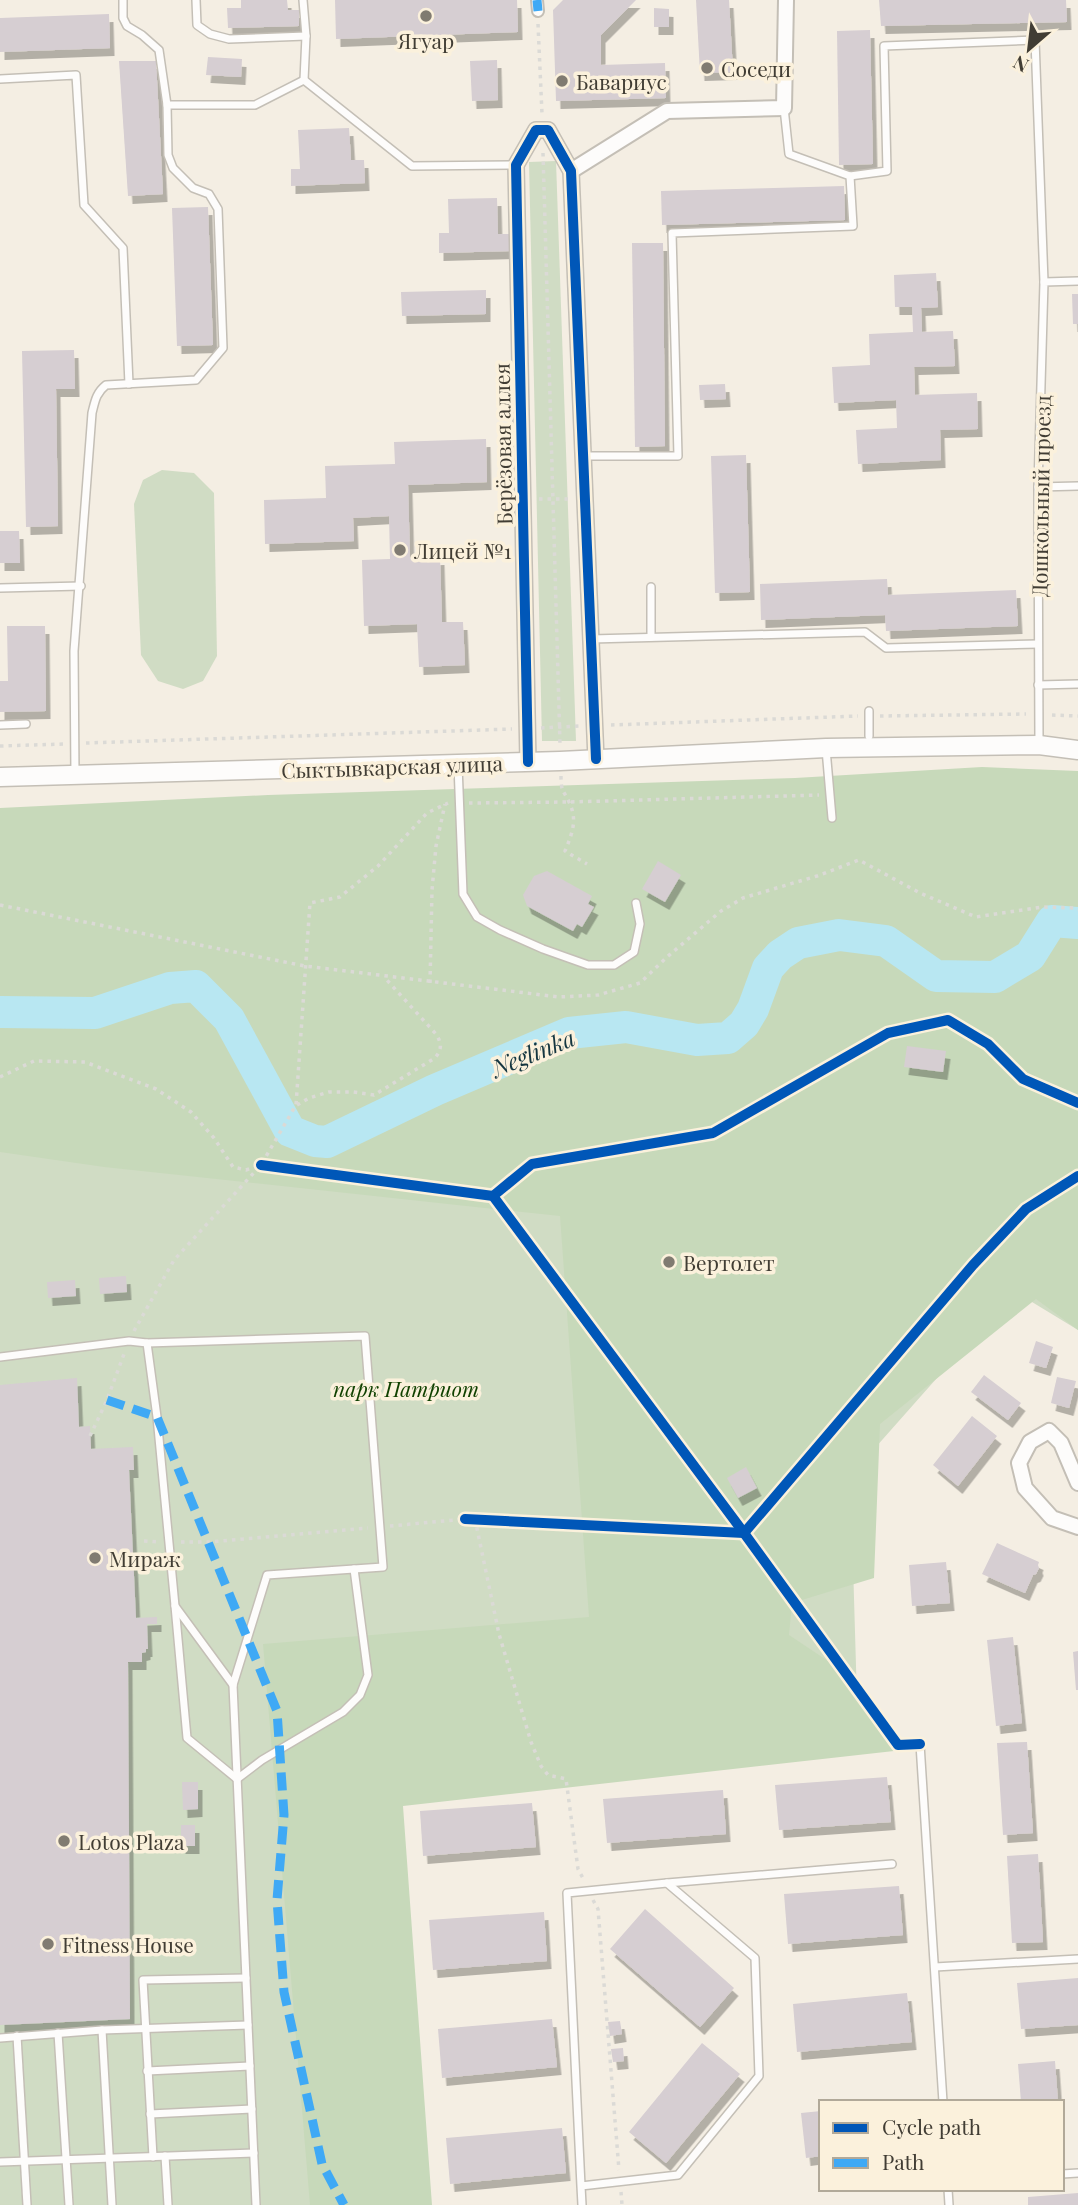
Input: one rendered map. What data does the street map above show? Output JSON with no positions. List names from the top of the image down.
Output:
{
  "streets": {
    "street": ["Берёзовая аллея", "Сыктывкарская улица"],
    "lane": ["Дошкольный проезд"]
  },
  "crossings": [
    ["Берёзовая аллея", "Сыктывкарская улица"],
    ["Дошкольный проезд", "Сыктывкарская улица"]
  ],
  "water": ["Neglinka"],
  "parks": ["парк Патриот"],
  "places": [
    "Ягуар",
    "Соседи",
    "Бавариус",
    "Лицей №1",
    "Вертолет",
    "Мираж",
    "Lotos Plaza",
    "Fitness House"
  ],
  "legend": ["Cycle path", "Path"],
  "north": "bottom left"
}
